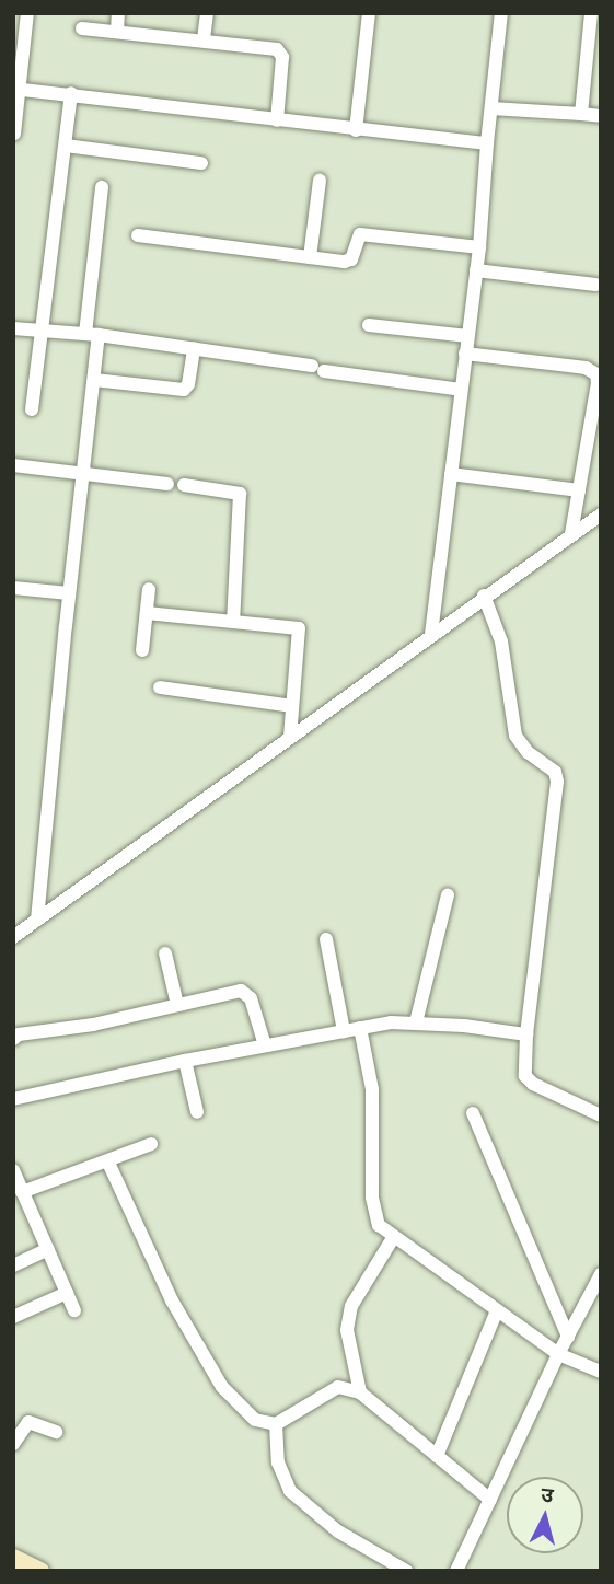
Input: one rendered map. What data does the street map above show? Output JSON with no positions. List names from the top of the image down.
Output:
{
  "north": "top"
}
